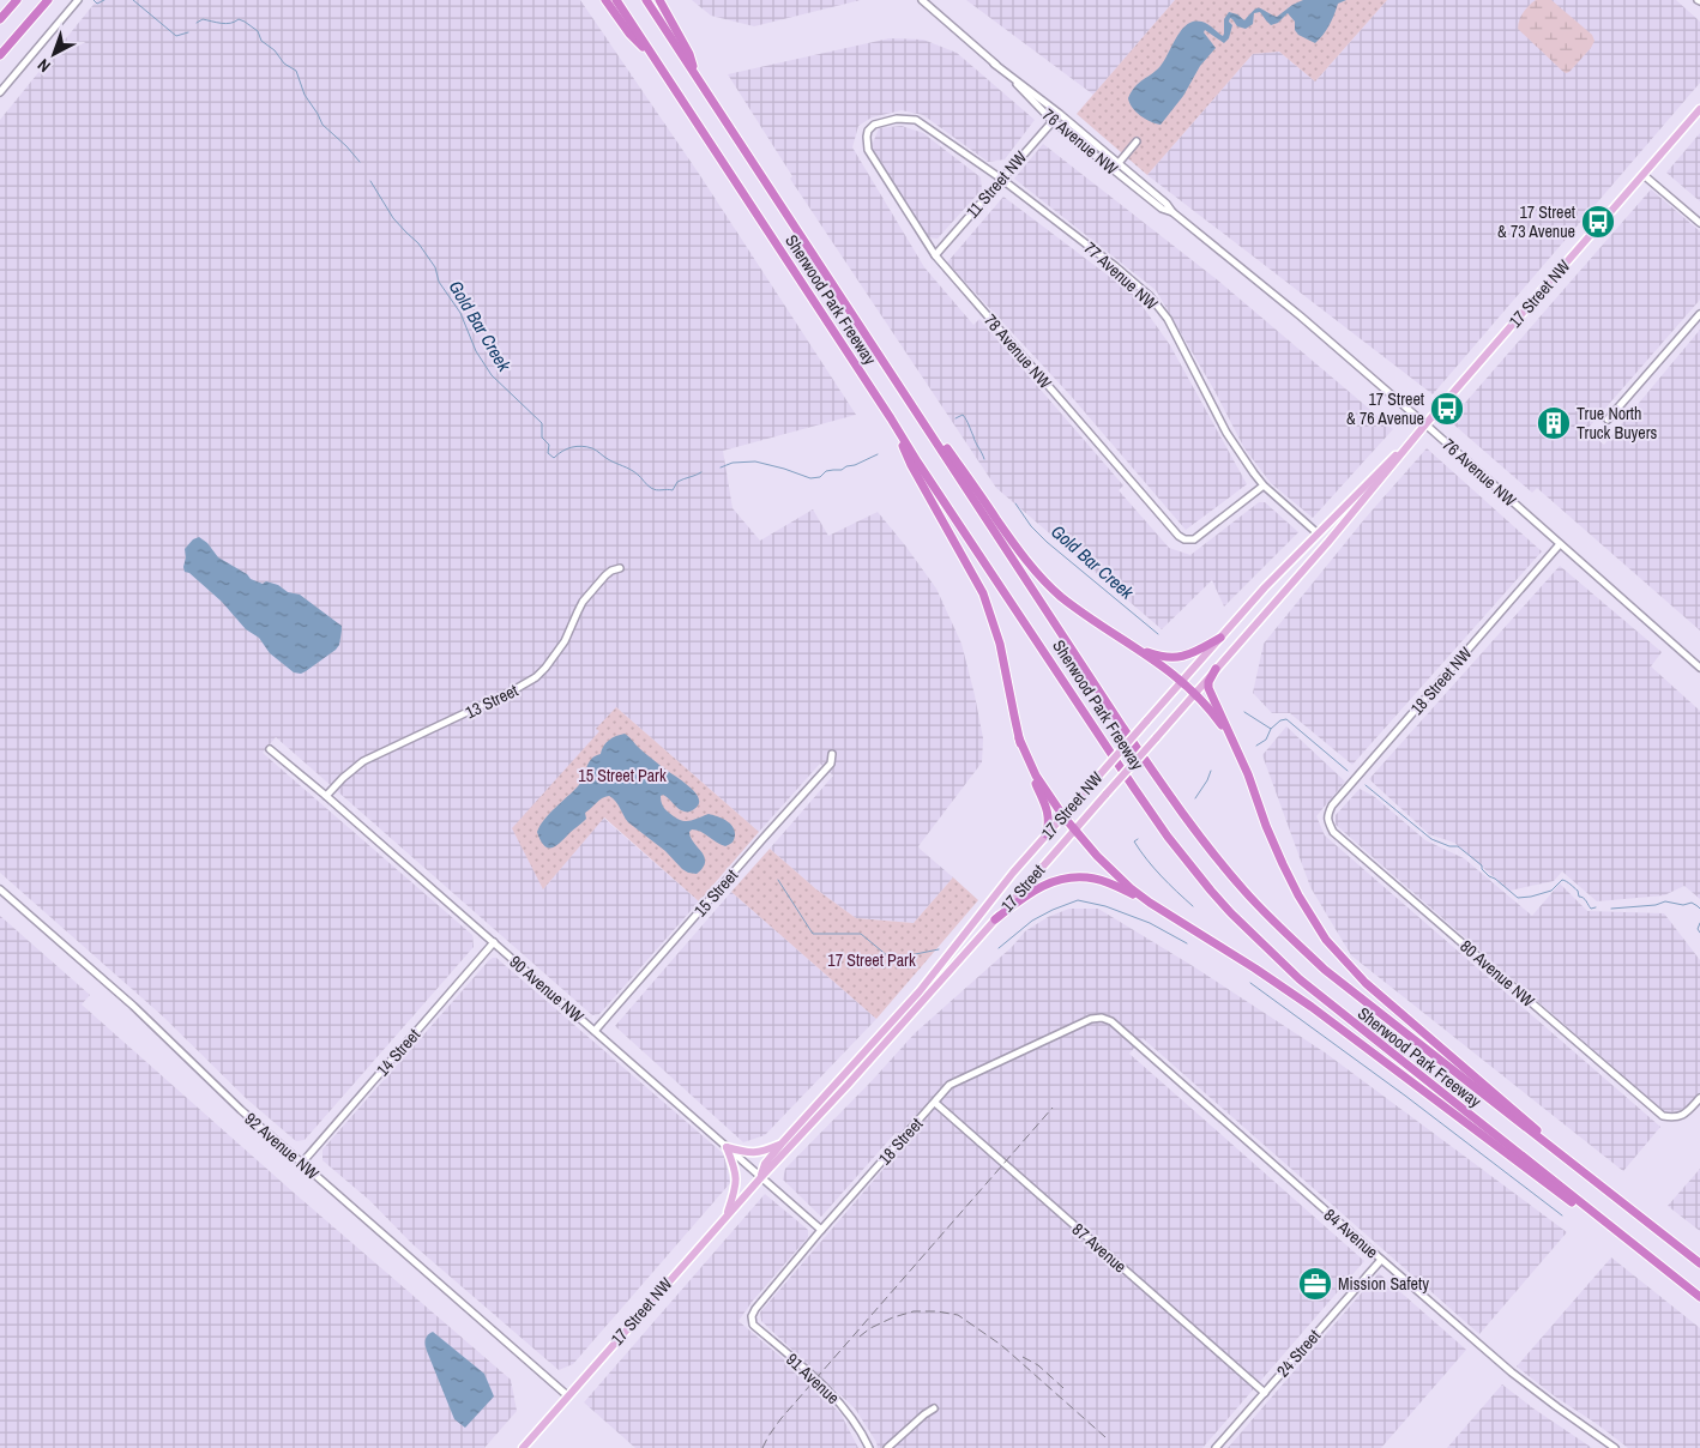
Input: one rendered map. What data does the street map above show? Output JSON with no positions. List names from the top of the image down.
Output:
{
  "streets": {
    "highway": ["Sherwood Park Freeway"],
    "main road": ["17 Street NW", "17 Street"],
    "street": [
      "76 Avenue NW",
      "11 Street NW",
      "77 Avenue NW",
      "78 Avenue NW",
      "18 Street NW",
      "13 Street",
      "15 Street",
      "80 Avenue NW",
      "90 Avenue NW",
      "14 Street",
      "18 Street",
      "92 Avenue NW",
      "84 Avenue",
      "87 Avenue",
      "24 Street",
      "91 Avenue"
    ]
  },
  "crossings": [
    ["76 Avenue NW", "11 Street NW"],
    ["76 Avenue NW", "17 Street NW"],
    ["76 Avenue NW", "18 Street NW"],
    ["11 Street NW", "77 Avenue NW"],
    ["11 Street NW", "78 Avenue NW"],
    ["77 Avenue NW", "17 Street NW"],
    ["77 Avenue NW", "78 Avenue NW"],
    ["17 Street NW", "17 Street"],
    ["17 Street NW", "90 Avenue NW"],
    ["17 Street NW", "92 Avenue NW"],
    ["18 Street NW", "80 Avenue NW"],
    ["13 Street", "90 Avenue NW"],
    ["15 Street", "90 Avenue NW"],
    ["90 Avenue NW", "14 Street"],
    ["90 Avenue NW", "18 Street"],
    ["14 Street", "92 Avenue NW"],
    ["18 Street", "84 Avenue"],
    ["18 Street", "87 Avenue"],
    ["18 Street", "91 Avenue"],
    ["84 Avenue", "24 Street"],
    ["87 Avenue", "24 Street"]
  ],
  "water": ["Gold Bar Creek"],
  "parks": ["15 Street Park", "17 Street Park"],
  "places": {
    "bus stop": ["17 Street & 73 Avenue", "17 Street & 76 Avenue"],
    "building": ["True North Truck Buyers"],
    "office": ["Mission Safety"]
  },
  "north": "bottom left"
}
